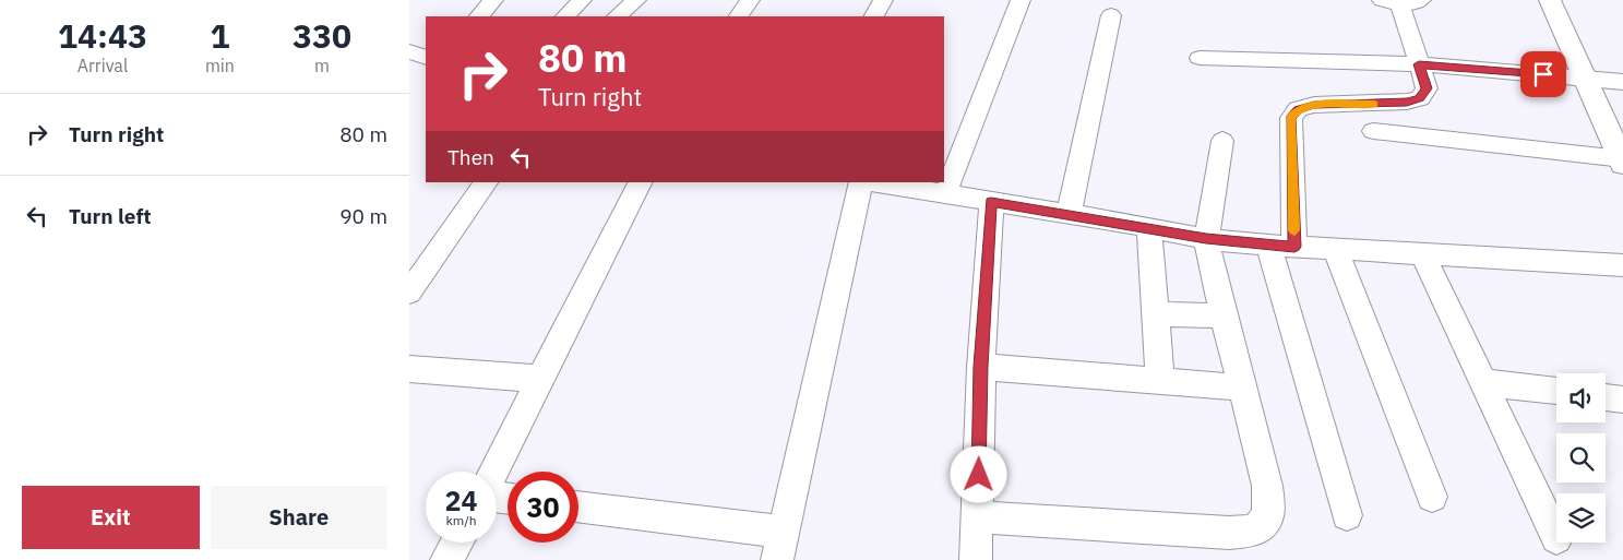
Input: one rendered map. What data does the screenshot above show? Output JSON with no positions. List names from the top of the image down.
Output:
{
  "page": {
    "eta": [
      "14:43",
      "Arrival",
      "1",
      "min",
      "330",
      "m"
    ],
    "turn": ["80 m", "Turn right"],
    "list": [
      {
        "name": "Turn right",
        "value": "80 m"
      },
      {
        "name": "Turn left",
        "value": "90 m"
      }
    ],
    "then": "Then",
    "speed": "24 km/h",
    "limit": "30",
    "buttons": ["Exit", "Share"]
  }
}
